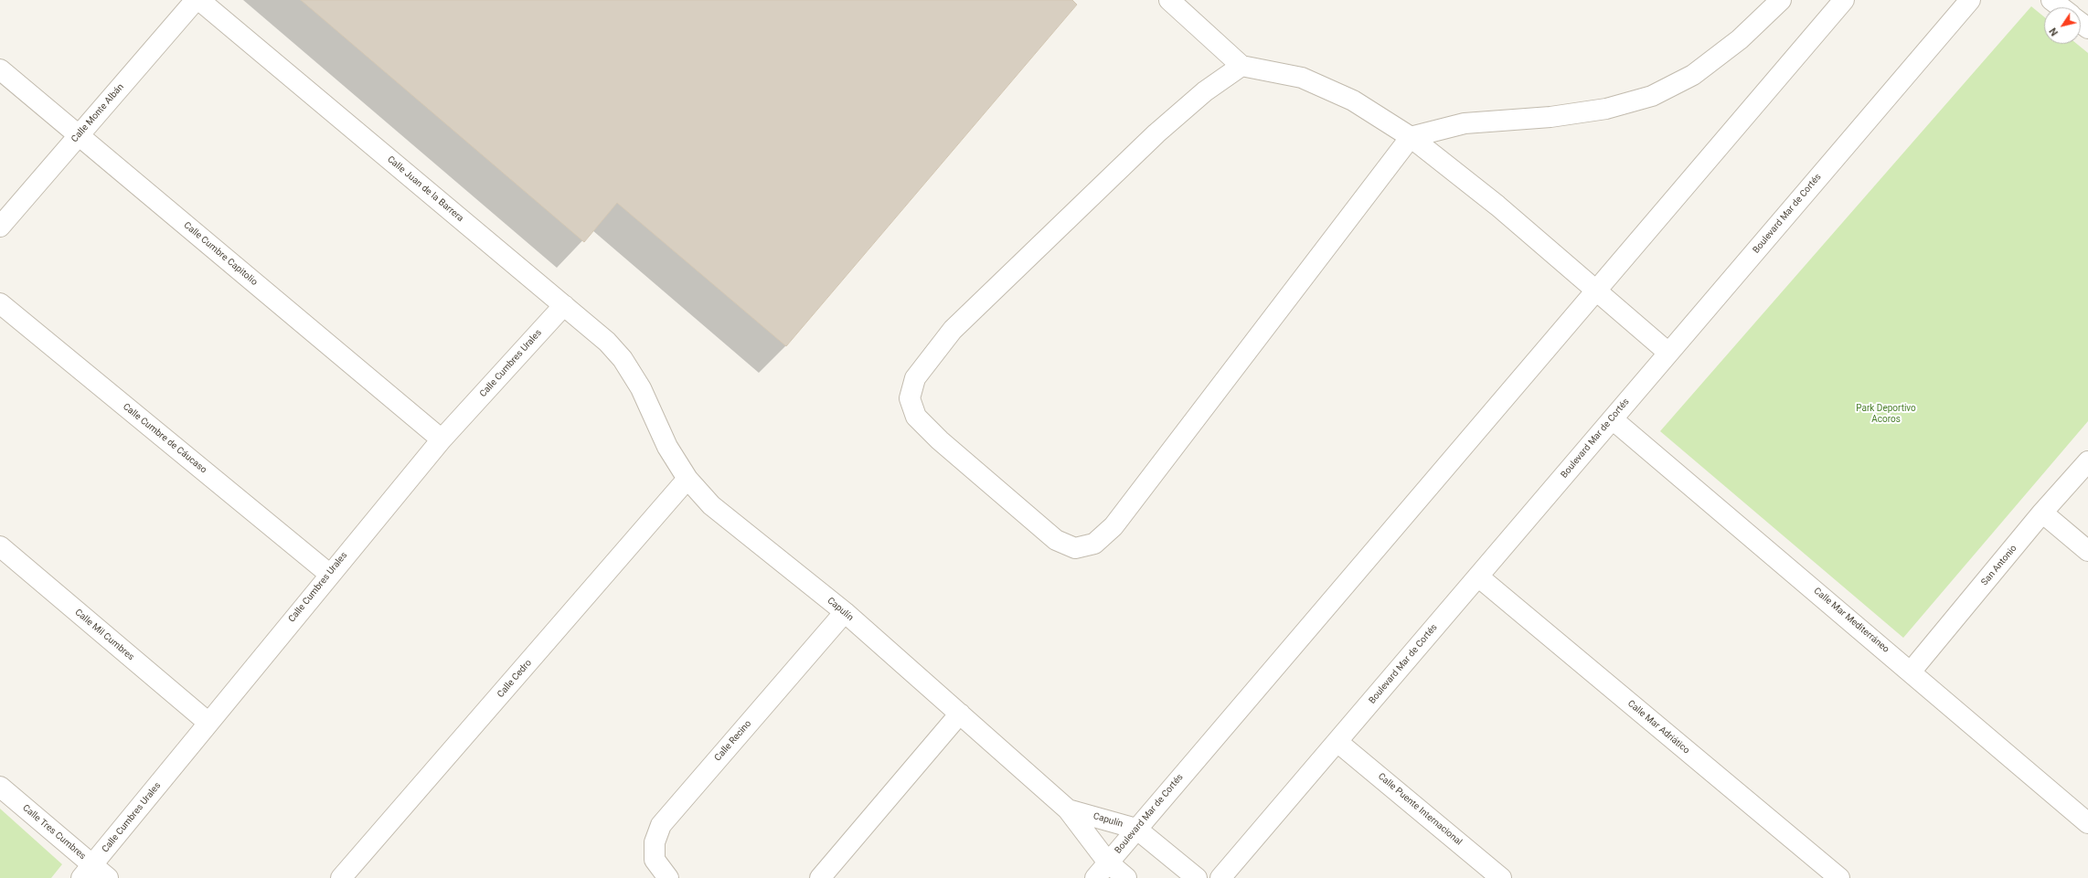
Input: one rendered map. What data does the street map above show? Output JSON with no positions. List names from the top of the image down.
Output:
{
  "streets": {
    "street": [
      "Calle Monte Albán",
      "Calle Juan de la Barrera",
      "Boulevard Mar de Cortés",
      "Calle Cumbre Capitolio",
      "Calle Cumbres Urales",
      "Calle Cumbre de Cáucaso",
      "San Antonio",
      "Capulín",
      "Calle Mar Mediterráneo",
      "Calle Mil Cumbres",
      "Calle Cedro",
      "Calle Mar Adriático",
      "Calle Recino",
      "Calle Puente Internacional",
      "Calle Tres Cumbres"
    ]
  },
  "crossings": [
    ["Calle Monte Albán", "Calle Cumbre Capitolio"],
    ["Calle Juan de la Barrera", "Calle Cumbres Urales"],
    ["Calle Juan de la Barrera", "Capulín"],
    ["Boulevard Mar de Cortés", "Capulín"],
    ["Boulevard Mar de Cortés", "Calle Mar Mediterráneo"],
    ["Boulevard Mar de Cortés", "Calle Mar Adriático"],
    ["Boulevard Mar de Cortés", "Calle Puente Internacional"],
    ["Calle Cumbre Capitolio", "Calle Cumbres Urales"],
    ["Calle Cumbres Urales", "Calle Cumbre de Cáucaso"],
    ["Calle Cumbres Urales", "Calle Mil Cumbres"],
    ["Calle Cumbres Urales", "Calle Tres Cumbres"],
    ["San Antonio", "Calle Mar Mediterráneo"],
    ["Capulín", "Calle Cedro"],
    ["Capulín", "Calle Recino"]
  ],
  "parks": ["Park Deportivo Acoros"],
  "north": "bottom left"
}
